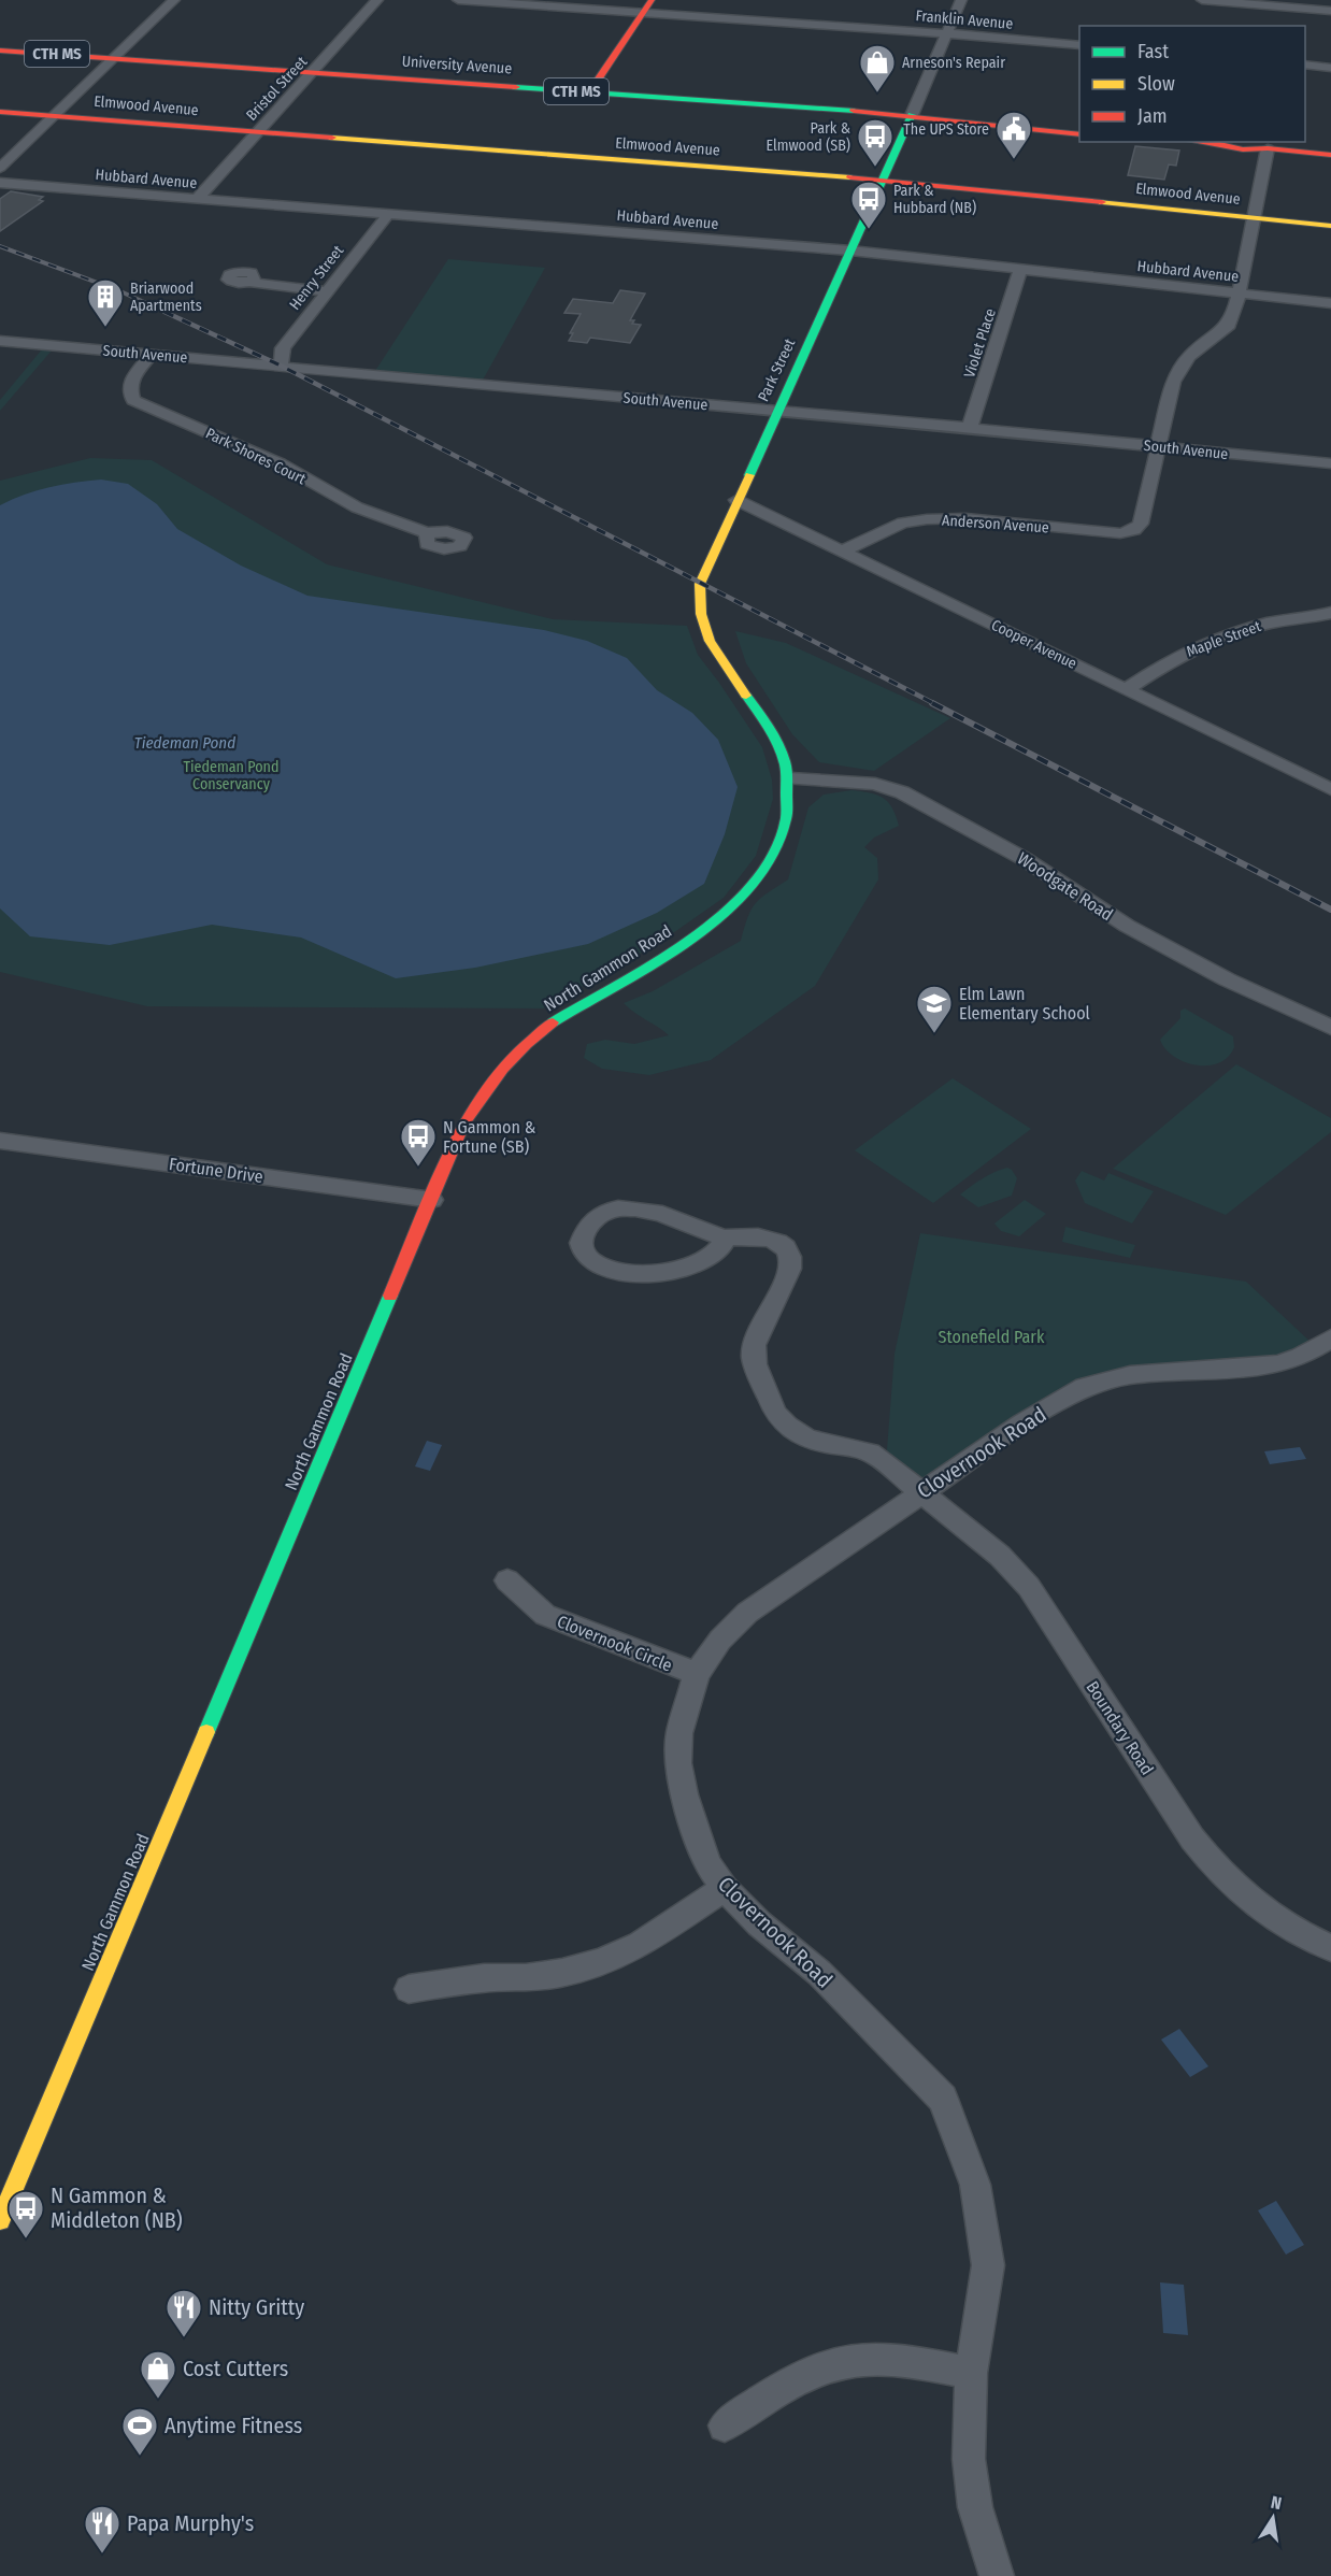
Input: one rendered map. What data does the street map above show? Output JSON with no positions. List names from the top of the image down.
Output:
{
  "streets": {
    "main road": [
      "CTH MS",
      "University Avenue",
      "Elmwood Avenue",
      "Park Street",
      "North Gammon Road"
    ],
    "street": [
      "Franklin Avenue",
      "Bristol Street",
      "Hubbard Avenue",
      "Henry Street",
      "Violet Place",
      "South Avenue",
      "Park Shores Court",
      "Anderson Avenue",
      "Maple Street",
      "Cooper Avenue",
      "Woodgate Road",
      "Fortune Drive",
      "Clovernook Road",
      "Clovernook Circle",
      "Boundary Road"
    ]
  },
  "crossings": [
    ["Franklin Avenue", "Park Street"],
    ["University Avenue", "Bristol Street"],
    ["University Avenue", "Park Street"],
    ["Bristol Street", "Elmwood Avenue"],
    ["Bristol Street", "Hubbard Avenue"],
    ["Elmwood Avenue", "Park Street"],
    ["Hubbard Avenue", "Henry Street"],
    ["Hubbard Avenue", "Violet Place"],
    ["Hubbard Avenue", "Park Street"],
    ["Henry Street", "South Avenue"],
    ["Violet Place", "South Avenue"],
    ["South Avenue", "Park Street"],
    ["South Avenue", "Park Shores Court"],
    ["South Avenue", "Anderson Avenue"],
    ["Park Street", "Cooper Avenue"],
    ["Park Street", "North Gammon Road"],
    ["Anderson Avenue", "Cooper Avenue"],
    ["Maple Street", "Cooper Avenue"],
    ["Woodgate Road", "North Gammon Road"],
    ["North Gammon Road", "Fortune Drive"],
    ["Clovernook Road", "Clovernook Circle"],
    ["Clovernook Road", "Boundary Road"]
  ],
  "water": ["Tiedeman Pond"],
  "parks": ["Tiedeman Pond Conservancy", "Stonefield Park"],
  "places": {
    "shop": ["Arneson's Repair", "Cost Cutters"],
    "public building": ["The UPS Store"],
    "bus stop": [
      "Park & Elmwood (SB)",
      "Park & Hubbard (NB)",
      "N Gammon & Fortune (SB)",
      "N Gammon & Middleton (NB)"
    ],
    "building": ["Briarwood Apartments"],
    "school or university": ["Elm Lawn Elementary School"],
    "restaurant": ["Nitty Gritty", "Papa Murphy's"],
    "sports": ["Anytime Fitness"]
  },
  "legend": ["Fast", "Slow", "Jam"],
  "north": "top"
}
